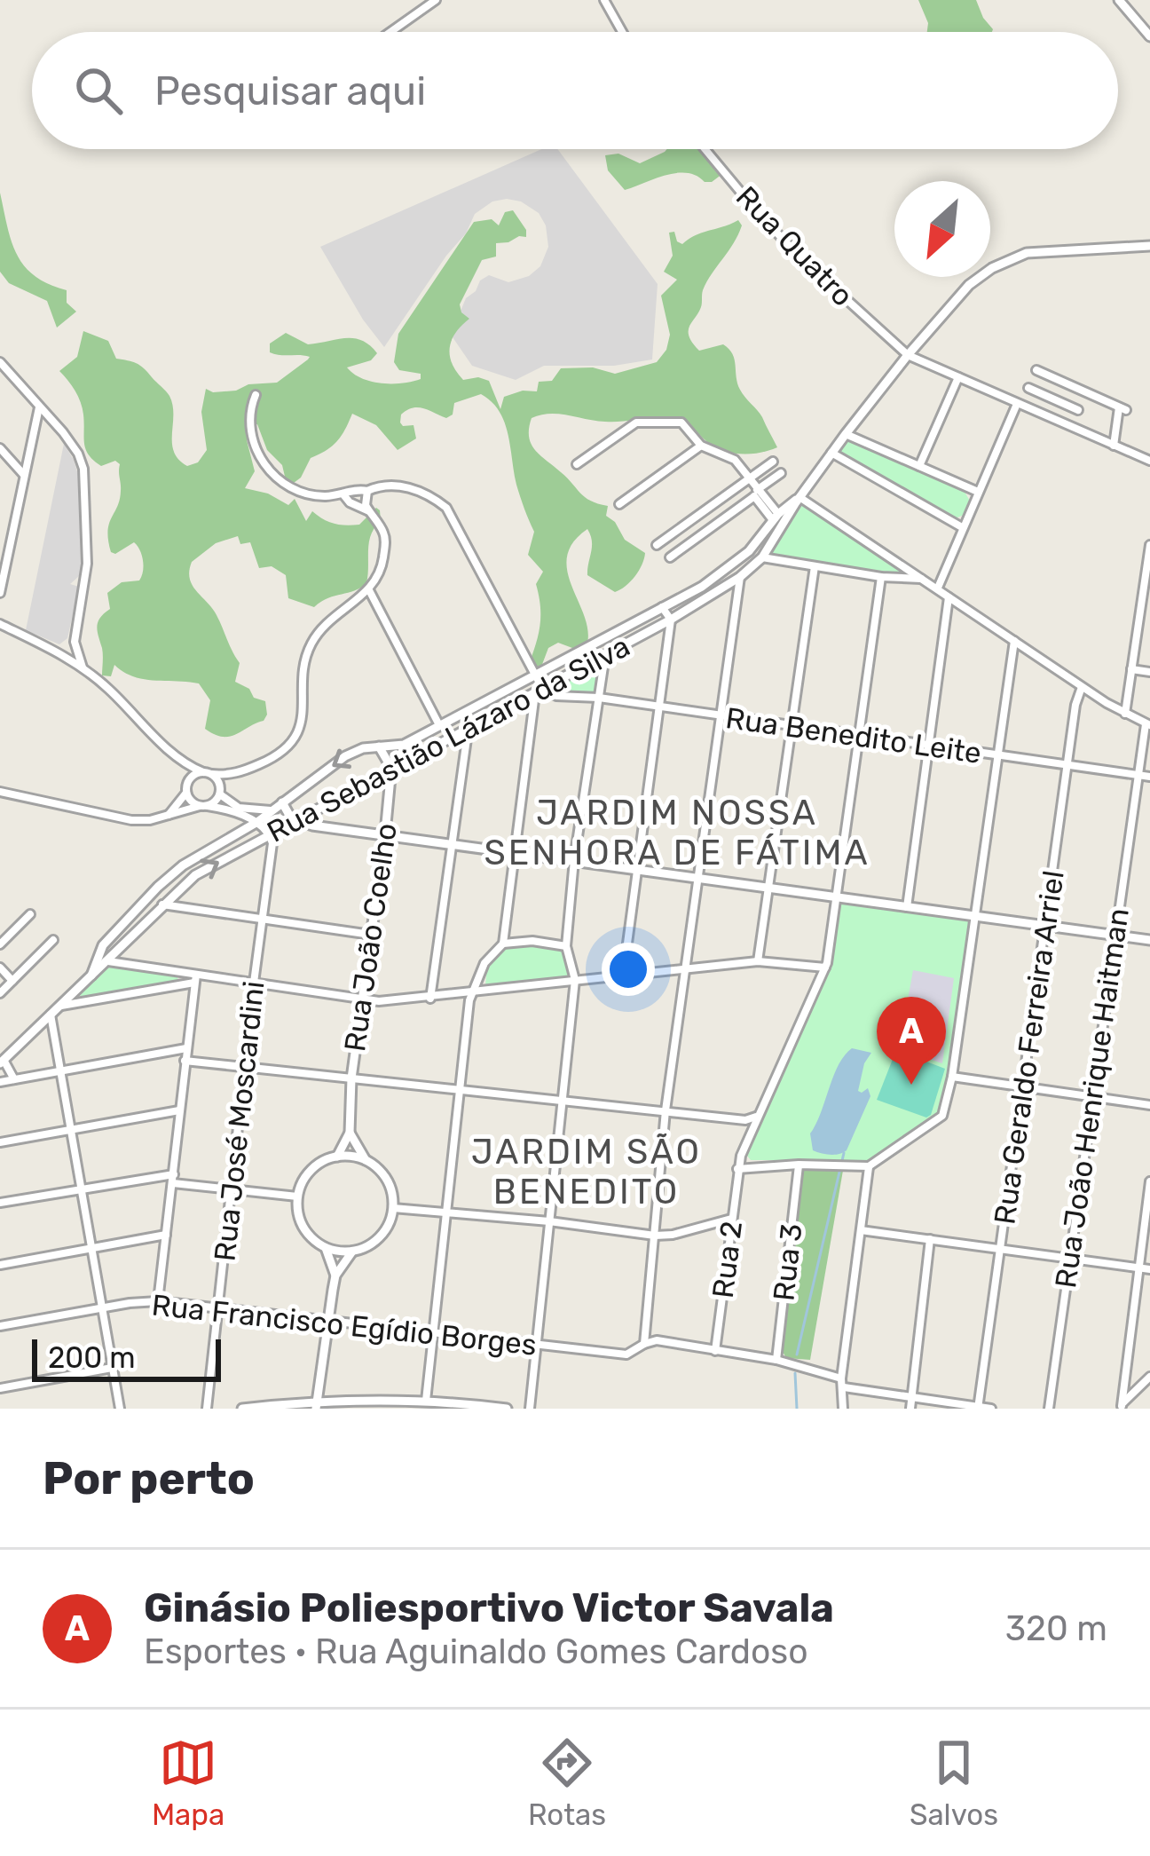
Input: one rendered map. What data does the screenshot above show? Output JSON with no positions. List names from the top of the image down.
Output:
{
  "streets": {
    "street": [
      "Rua Quatro",
      "Rua Benedito Leite",
      "Rua Sebastião Lázaro da Silva",
      "Rua João Coelho",
      "Rua Geraldo Ferreira Arriel",
      "Rua João Henrique Haitman",
      "Rua José Moscardini",
      "Rua 2",
      "Rua 3",
      "Rua Francisco Egídio Borges"
    ]
  },
  "crossings": [
    ["Rua Quatro", "Rua Sebastião Lázaro da Silva"],
    ["Rua Benedito Leite", "Rua Sebastião Lázaro da Silva"],
    ["Rua Benedito Leite", "Rua Geraldo Ferreira Arriel"],
    ["Rua Benedito Leite", "Rua João Henrique Haitman"],
    ["Rua Benedito Leite", "Rua 2"],
    ["Rua Sebastião Lázaro da Silva", "Rua João Coelho"],
    ["Rua Sebastião Lázaro da Silva", "Rua José Moscardini"],
    ["Rua José Moscardini", "Rua Francisco Egídio Borges"]
  ],
  "districts": ["JARDIM NOSSA SENHORA DE FÁTIMA", "JARDIM SÃO BENEDITO"],
  "scale_bar": "200 m",
  "north": "bottom left",
  "page": {
    "search": "Pesquisar aqui",
    "pins": "A",
    "scale": "200 m",
    "heading": "Por perto",
    "list": [
      {
        "mark": "A",
        "name": "Ginásio Poliesportivo Victor Savala",
        "note": "Esportes · Rua Aguinaldo Gomes Cardoso",
        "value": "320 m"
      }
    ],
    "nav": ["Mapa", "Rotas", "Salvos"]
  }
}
